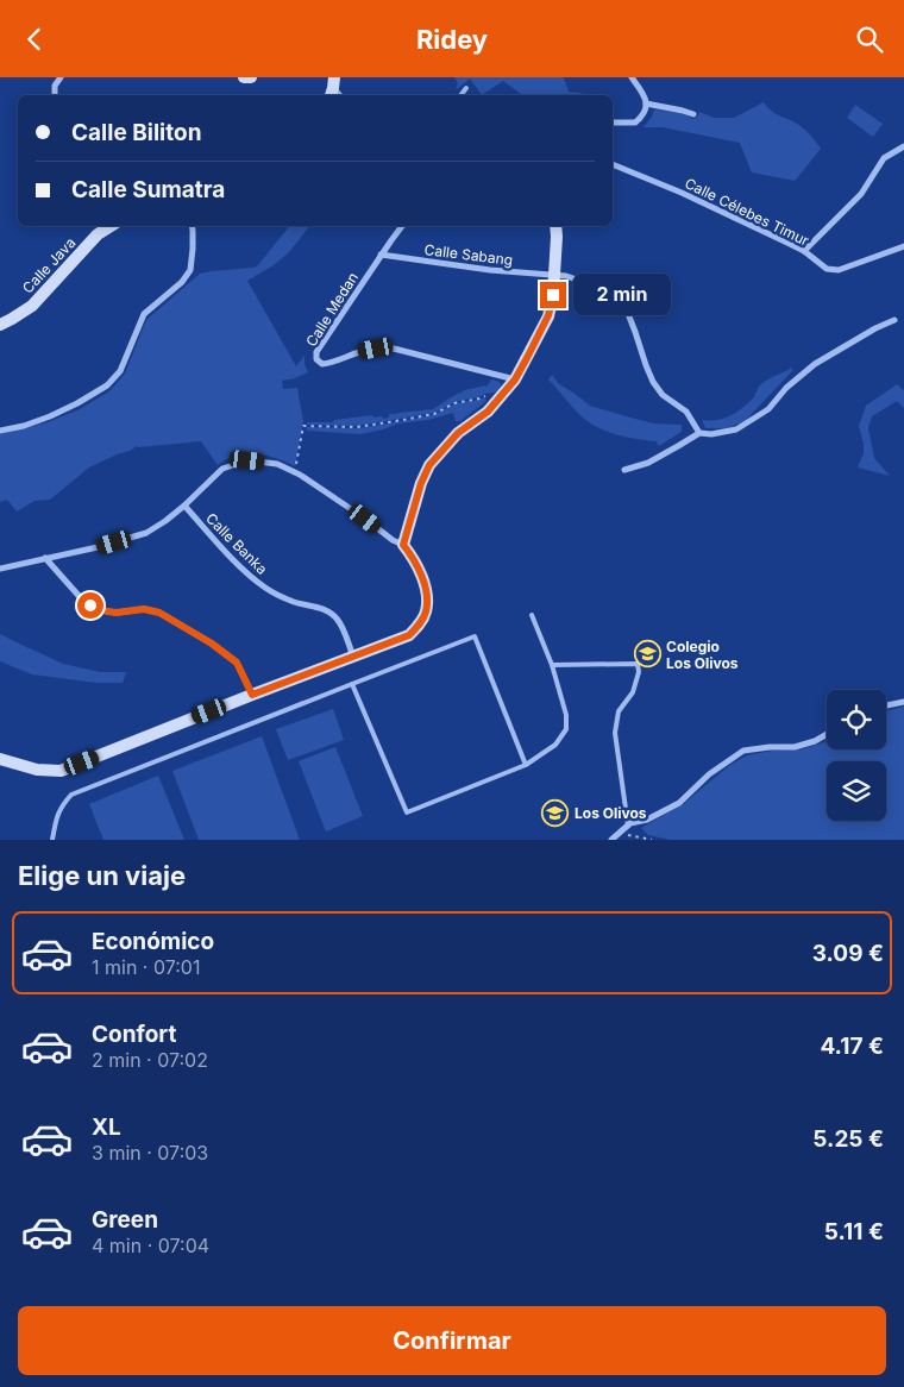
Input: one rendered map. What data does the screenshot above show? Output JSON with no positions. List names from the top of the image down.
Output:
{
  "streets": {
    "street": [
      "Calle Célebes Timur",
      "Calle Sabang",
      "Calle Java",
      "Calle Medan",
      "Calle Banka"
    ]
  },
  "crossings": [
    ["Calle Sabang", "Calle Medan"]
  ],
  "places": {
    "school or university": ["Colegio Los Olivos", "Los Olivos"]
  },
  "page": {
    "header": "Ridey",
    "banner": ["Calle Biliton", "Calle Sumatra"],
    "bubble": "2 min",
    "heading": "Elige un viaje",
    "list": [
      {
        "name": "Económico",
        "note": "1 min · 07:01",
        "value": "3.09 €"
      },
      {
        "name": "Confort",
        "note": "2 min · 07:02",
        "value": "4.17 €"
      },
      {
        "name": "XL",
        "note": "3 min · 07:03",
        "value": "5.25 €"
      },
      {
        "name": "Green",
        "note": "4 min · 07:04",
        "value": "5.11 €"
      }
    ],
    "buttons": "Confirmar"
  }
}
